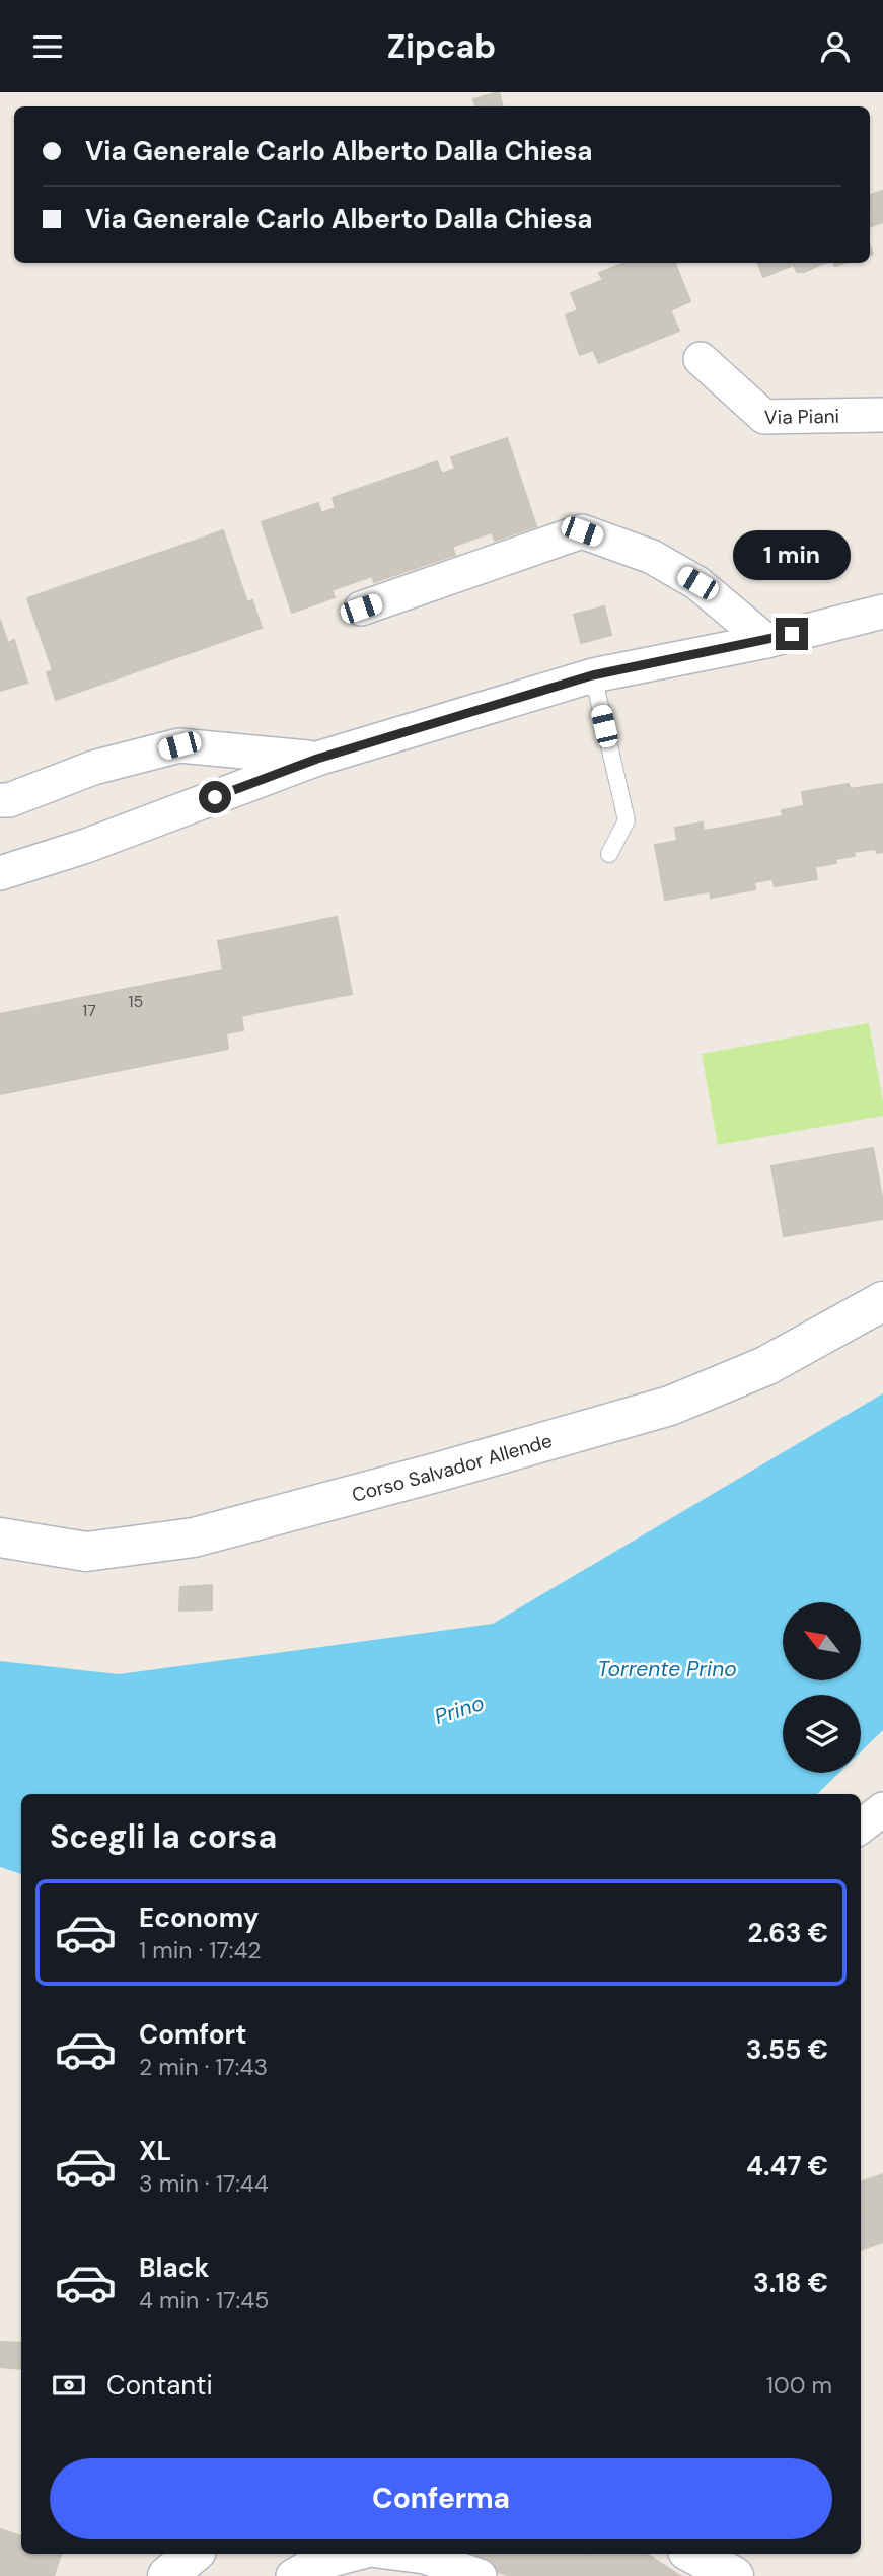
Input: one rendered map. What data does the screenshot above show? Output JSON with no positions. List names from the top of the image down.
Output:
{
  "streets": {
    "street": ["Via Piani", "Corso Salvador Allende"]
  },
  "water": ["Torrente Prino", "Prino"],
  "house_numbers": ["15", "17"],
  "north": "top left",
  "page": {
    "header": "Zipcab",
    "banner": ["Via Generale Carlo Alberto Dalla Chiesa", "Via Generale Carlo Alberto Dalla Chiesa"],
    "bubble": "1 min",
    "heading": "Scegli la corsa",
    "list": [
      {
        "name": "Economy",
        "note": "1 min · 17:42",
        "value": "2.63 €"
      },
      {
        "name": "Comfort",
        "note": "2 min · 17:43",
        "value": "3.55 €"
      },
      {
        "name": "XL",
        "note": "3 min · 17:44",
        "value": "4.47 €"
      },
      {
        "name": "Black",
        "note": "4 min · 17:45",
        "value": "3.18 €"
      }
    ],
    "pay": ["Contanti", "100 m"],
    "buttons": "Conferma"
  }
}
